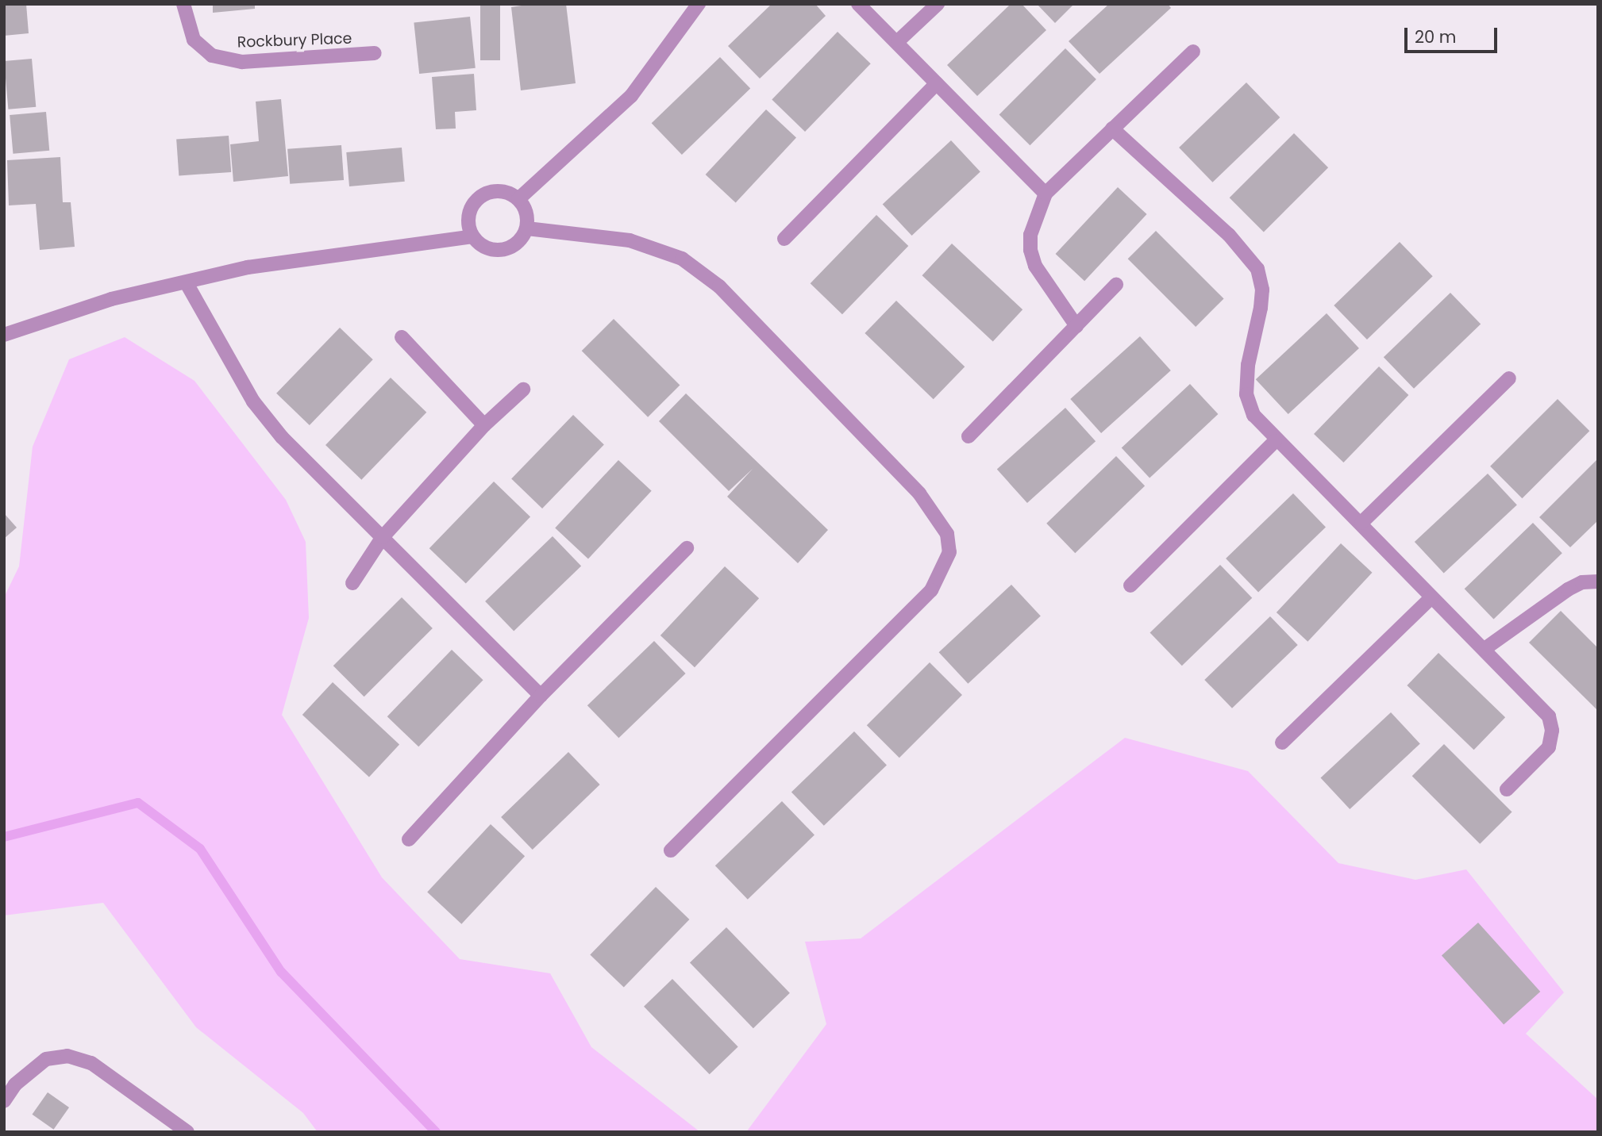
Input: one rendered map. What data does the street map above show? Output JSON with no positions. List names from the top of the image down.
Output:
{
  "streets": {
    "street": ["Rockbury Place"]
  },
  "scale_bar": "20 m"
}
